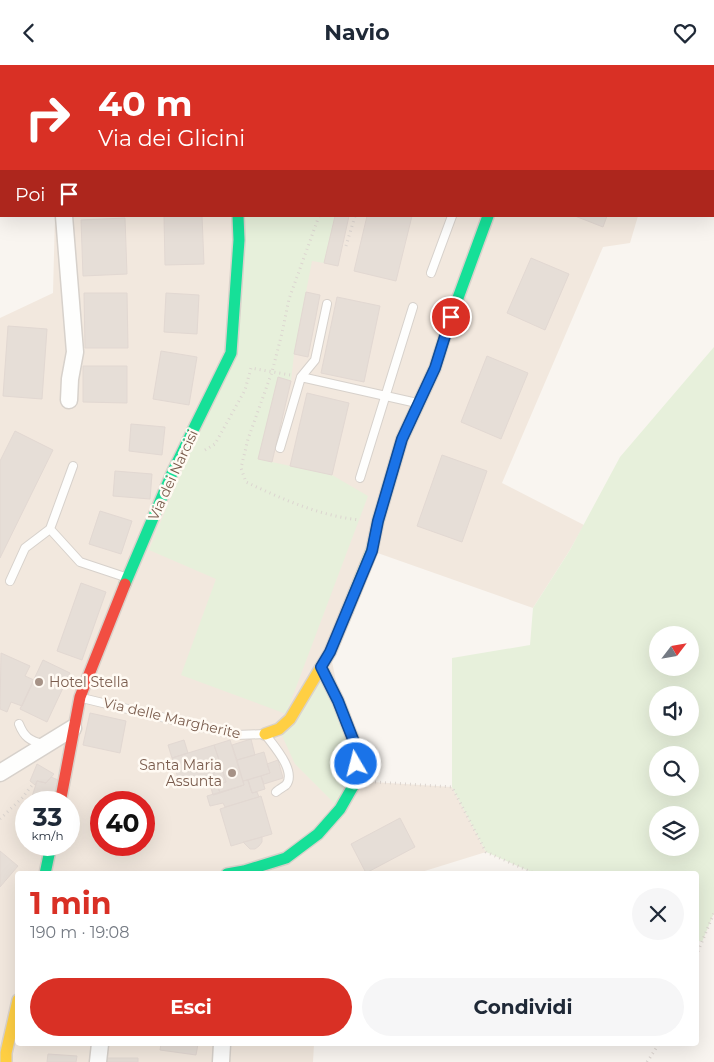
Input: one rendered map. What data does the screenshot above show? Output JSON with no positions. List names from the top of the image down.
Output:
{
  "streets": {
    "street": ["Via dei Narcisi"],
    "lane": ["Via delle Margherite"]
  },
  "crossings": [
    ["Via dei Narcisi", "Via delle Margherite"]
  ],
  "places": ["Hotel Stella", "Santa Maria Assunta"],
  "north": "top right",
  "page": {
    "header": "Navio",
    "turn": ["40 m", "Via dei Glicini"],
    "then": "Poi",
    "speed": "33 km/h",
    "limit": "40",
    "heading": ["1 min", "190 m · 19:08"],
    "buttons": ["Esci", "Condividi"]
  }
}
